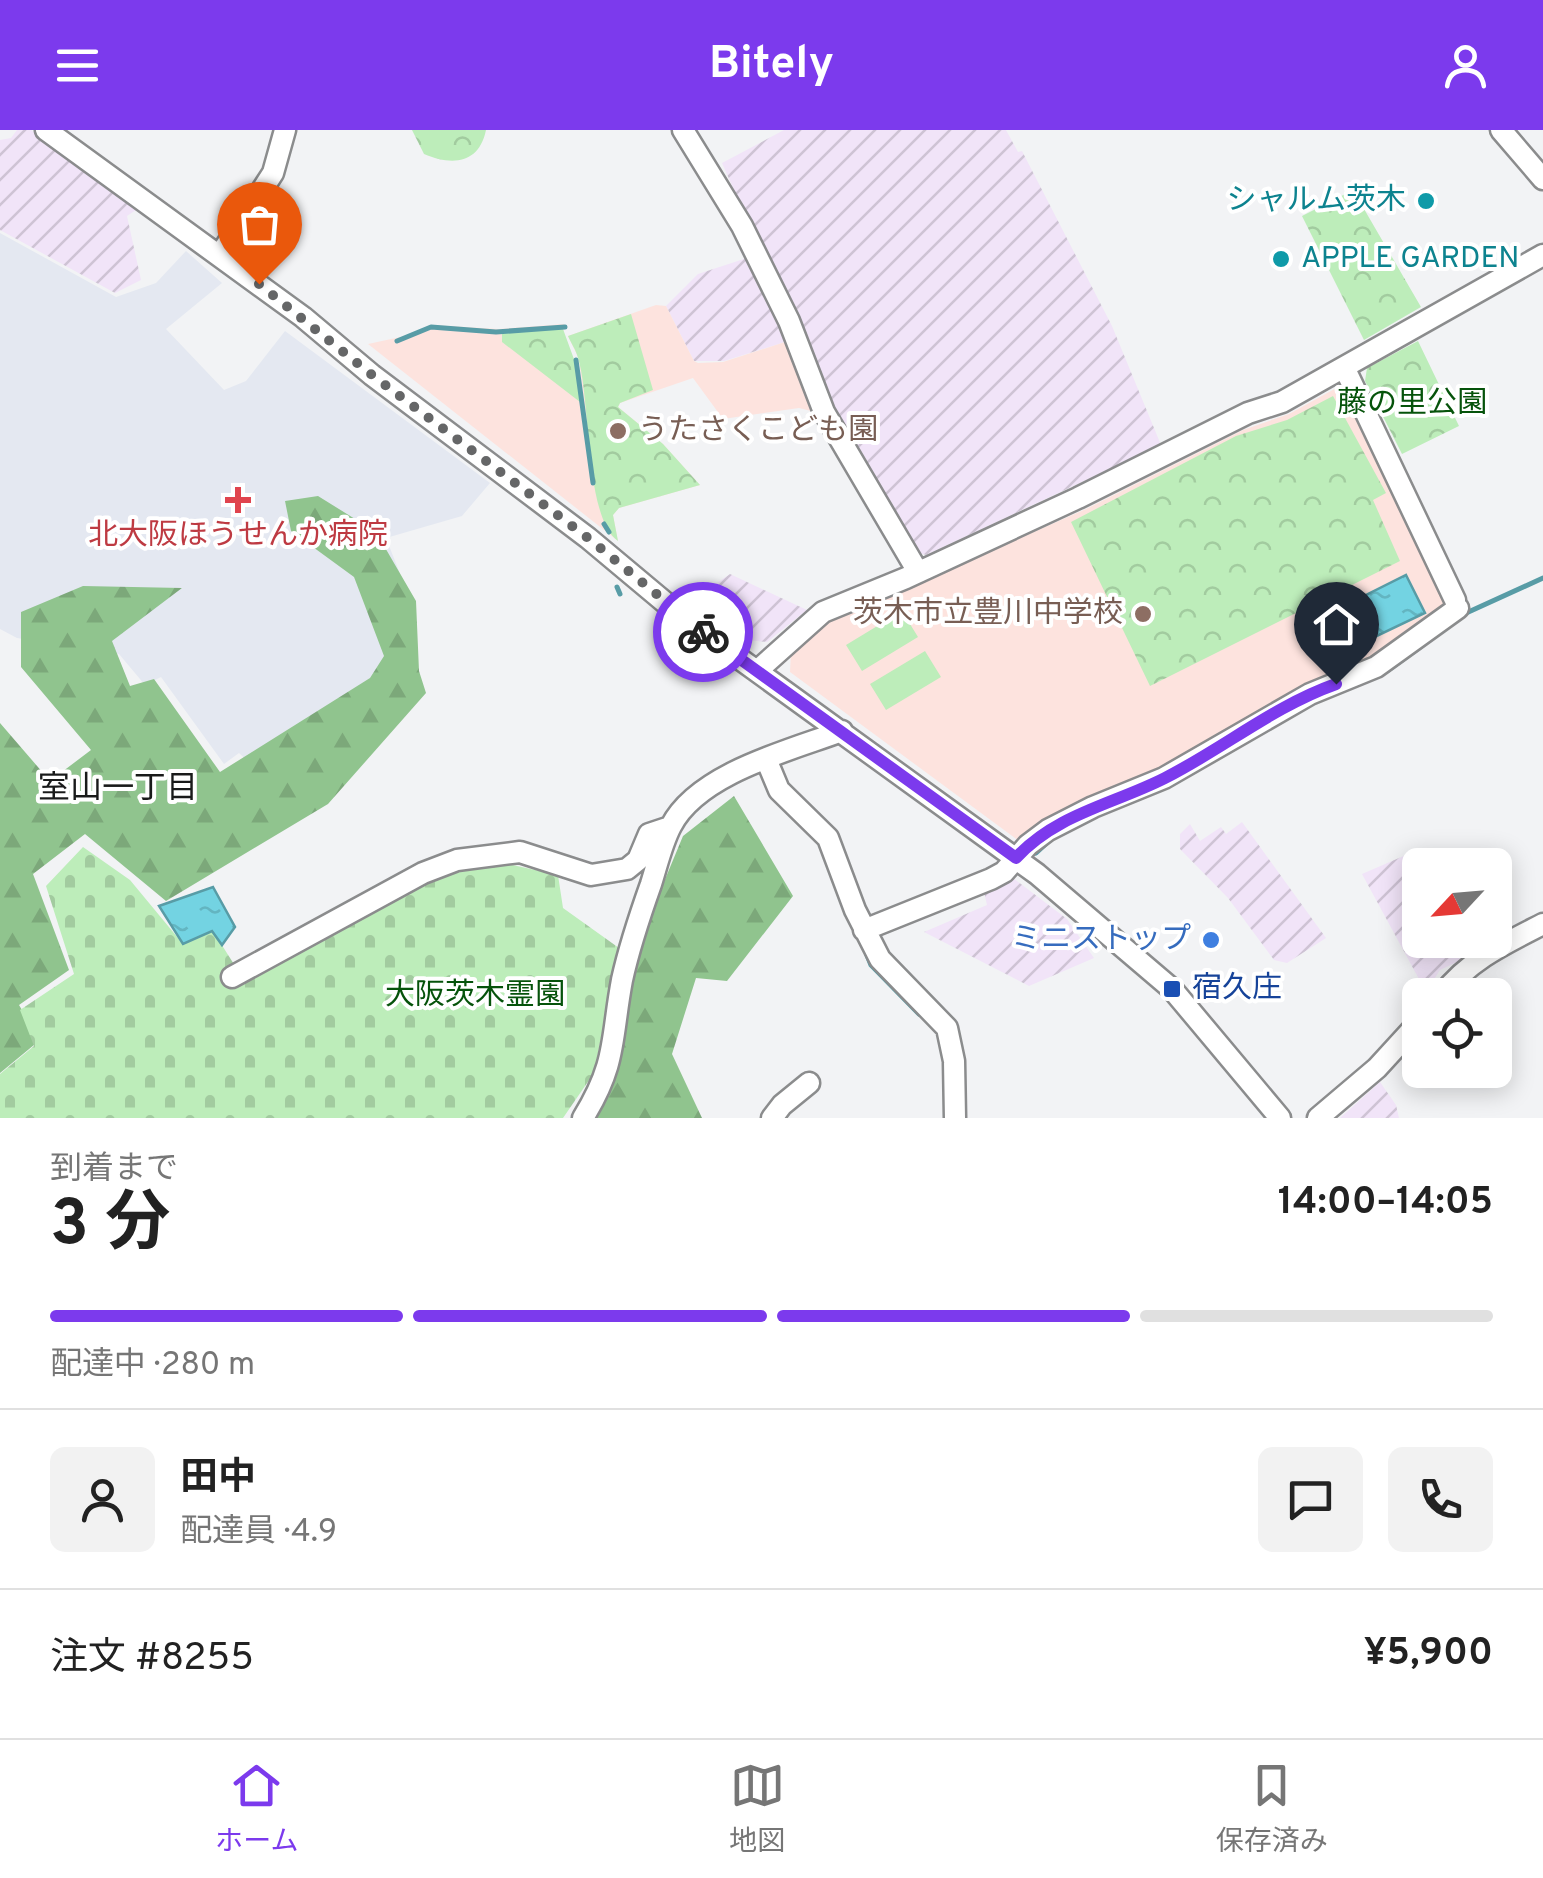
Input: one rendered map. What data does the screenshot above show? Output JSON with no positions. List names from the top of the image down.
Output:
{
  "districts": ["室山一丁目"],
  "parks": ["藤の里公園", "大阪茨木霊園"],
  "places": {
    "other": [
      "シャルム茨木",
      "APPLE GARDEN",
      "うたさくこども園",
      "茨木市立豊川中学校",
      "ミニストップ"
    ],
    "health": ["北大阪ほうせんか病院"],
    "transit": ["宿久庄"]
  },
  "north": "bottom left",
  "page": {
    "header": "Bitely",
    "heading": ["3 分", "到着まで", "14:00–14:05"],
    "panel": [
      "田中",
      "配達員 · 4.9",
      "注文 #8255",
      "¥5,900"
    ],
    "bar": "配達中 · 280 m",
    "tabs": ["ホーム", "地図", "保存済み"]
  }
}
